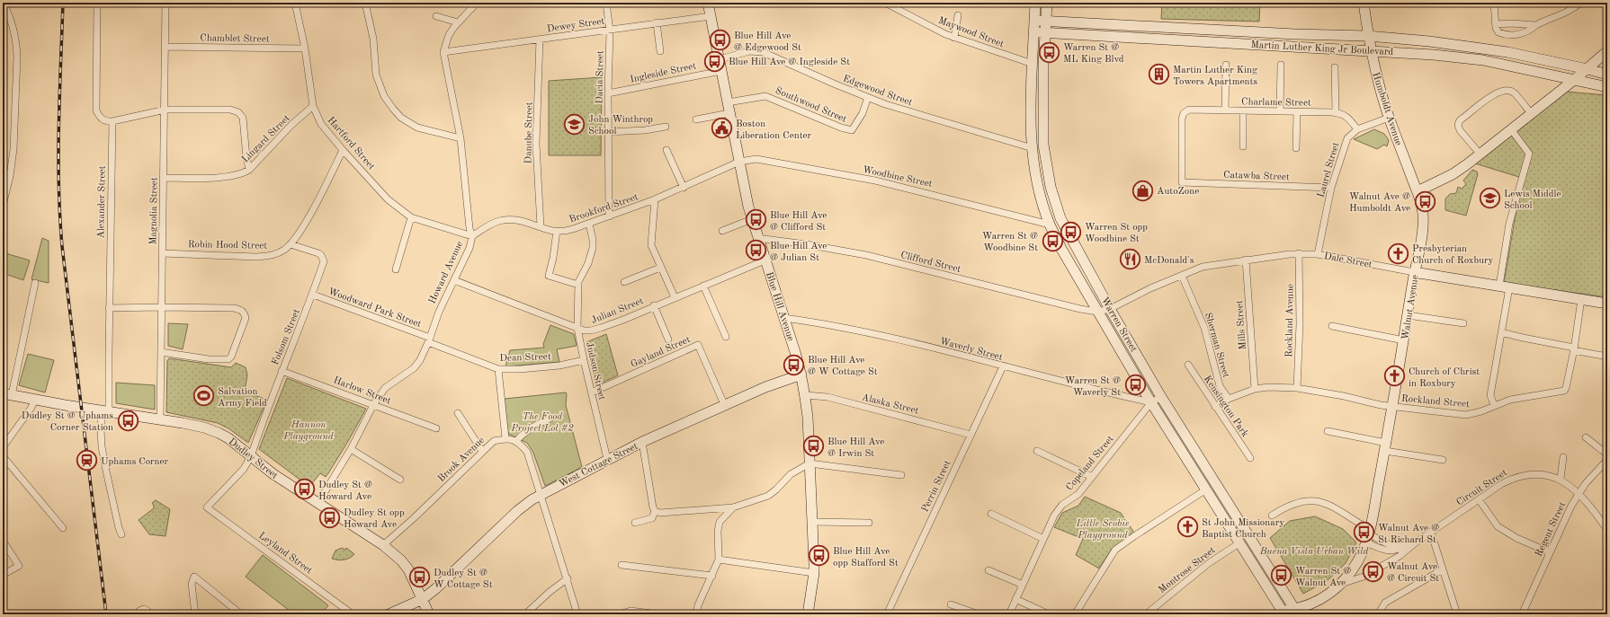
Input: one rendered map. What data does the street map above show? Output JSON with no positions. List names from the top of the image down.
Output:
{
  "streets": {
    "main road": [
      "Martin Luther King Jr Boulevard",
      "Humboldt Avenue",
      "Dale Street",
      "Blue Hill Avenue",
      "Walnut Avenue",
      "Warren Street",
      "Dudley Street",
      "West Cottage Street"
    ],
    "street": [
      "Dewey Street",
      "Maywood Street",
      "Chamblet Street",
      "Ingleside Street",
      "Dacia Street",
      "Edgewood Street",
      "Charlame Street",
      "Southwood Street",
      "Danube Street",
      "Lingard Street",
      "Hartford Street",
      "Laurel Street",
      "Catawba Street",
      "Woodbine Street",
      "Alexander Street",
      "Brookford Street",
      "Magnolia Street",
      "Robin Hood Street",
      "Clifford Street",
      "Howard Avenue",
      "Woodward Park Street",
      "Julian Street",
      "Rockland Avenue",
      "Mills Street",
      "Folsom Street",
      "Sherman Street",
      "Waverly Street",
      "Gayland Street",
      "Dean Street",
      "Judson Street",
      "Harlow Street",
      "Rockland Street",
      "Alaska Street",
      "Kensington Park",
      "Brook Avenue",
      "Copeland Street",
      "Perrin Street",
      "Circuit Street",
      "Regent Street",
      "Leyland Street",
      "Montrose Street"
    ]
  },
  "crossings": [
    ["Dewey Street", "Dacia Street"],
    ["Dewey Street", "Danube Street"],
    ["Dewey Street", "Howard Avenue"],
    ["Dewey Street", "Blue Hill Avenue"],
    ["Maywood Street", "Warren Street"],
    ["Chamblet Street", "Hartford Street"],
    ["Chamblet Street", "Magnolia Street"],
    ["Martin Luther King Jr Boulevard", "Humboldt Avenue"],
    ["Martin Luther King Jr Boulevard", "Warren Street"],
    ["Ingleside Street", "Dacia Street"],
    ["Ingleside Street", "Blue Hill Avenue"],
    ["Dacia Street", "Brookford Street"],
    ["Edgewood Street", "Southwood Street"],
    ["Edgewood Street", "Blue Hill Avenue"],
    ["Edgewood Street", "Warren Street"],
    ["Charlame Street", "Laurel Street"],
    ["Charlame Street", "Catawba Street"],
    ["Southwood Street", "Blue Hill Avenue"],
    ["Humboldt Avenue", "Walnut Avenue"],
    ["Danube Street", "Brookford Street"],
    ["Lingard Street", "Hartford Street"],
    ["Lingard Street", "Magnolia Street"],
    ["Hartford Street", "Brookford Street"],
    ["Hartford Street", "Robin Hood Street"],
    ["Hartford Street", "Howard Avenue"],
    ["Laurel Street", "Catawba Street"],
    ["Laurel Street", "Dale Street"],
    ["Woodbine Street", "Brookford Street"],
    ["Woodbine Street", "Blue Hill Avenue"],
    ["Woodbine Street", "Warren Street"],
    ["Alexander Street", "Dudley Street"],
    ["Brookford Street", "Howard Avenue"],
    ["Brookford Street", "Blue Hill Avenue"],
    ["Brookford Street", "Judson Street"],
    ["Magnolia Street", "Robin Hood Street"],
    ["Magnolia Street", "Dudley Street"],
    ["Robin Hood Street", "Folsom Street"],
    ["Dale Street", "Clifford Street"],
    ["Dale Street", "Walnut Avenue"],
    ["Dale Street", "Rockland Avenue"],
    ["Dale Street", "Warren Street"],
    ["Dale Street", "Mills Street"],
    ["Dale Street", "Sherman Street"],
    ["Dale Street", "Rockland Street"],
    ["Clifford Street", "Blue Hill Avenue"],
    ["Clifford Street", "Warren Street"],
    ["Howard Avenue", "Woodward Park Street"],
    ["Howard Avenue", "Julian Street"],
    ["Howard Avenue", "Dean Street"],
    ["Howard Avenue", "Harlow Street"],
    ["Howard Avenue", "Dudley Street"],
    ["Blue Hill Avenue", "Julian Street"],
    ["Blue Hill Avenue", "Waverly Street"],
    ["Blue Hill Avenue", "Alaska Street"],
    ["Blue Hill Avenue", "West Cottage Street"],
    ["Woodward Park Street", "Folsom Street"],
    ["Woodward Park Street", "Dean Street"],
    ["Walnut Avenue", "Warren Street"],
    ["Walnut Avenue", "Rockland Street"],
    ["Walnut Avenue", "Circuit Street"],
    ["Julian Street", "Judson Street"],
    ["Rockland Avenue", "Rockland Street"],
    ["Warren Street", "Waverly Street"],
    ["Warren Street", "Copeland Street"],
    ["Warren Street", "Montrose Street"],
    ["Mills Street", "Rockland Street"],
    ["Folsom Street", "Harlow Street"],
    ["Folsom Street", "Dudley Street"],
    ["Folsom Street", "Leyland Street"],
    ["Sherman Street", "Rockland Street"],
    ["Waverly Street", "Copeland Street"],
    ["Waverly Street", "Perrin Street"],
    ["Gayland Street", "Judson Street"],
    ["Gayland Street", "West Cottage Street"],
    ["Dean Street", "Judson Street"],
    ["Judson Street", "West Cottage Street"],
    ["Rockland Street", "Kensington Park"],
    ["Alaska Street", "Perrin Street"],
    ["Dudley Street", "Brook Avenue"],
    ["Dudley Street", "West Cottage Street"],
    ["Circuit Street", "Regent Street"]
  ],
  "parks": [
    "The Food Project Lot #2",
    "Hannon Playground",
    "Little Scobie Playground",
    "Buena Vista Urban Wild"
  ],
  "places": {
    "bus stop": [
      "Blue Hill Ave @ Edgewood St",
      "Warren St @ ML King Blvd",
      "Blue Hill Ave @ Ingleside St",
      "Walnut Ave @ Humboldt Ave",
      "Blue Hill Ave @ Clifford St",
      "Warren St opp Woodbine St",
      "Warren St @ Woodbine St",
      "Blue Hill Ave @ Julian St",
      "Blue Hill Ave @ W Cottage St",
      "Warren St @ Waverly St",
      "Dudley St @ Uphams Corner Station",
      "Blue Hill Ave @ Irwin St",
      "Dudley St @ Howard Ave",
      "Dudley St opp Howard Ave",
      "Walnut Ave @ St Richard St",
      "Blue Hill Ave opp Stafford St",
      "Walnut Ave @ Circuit St",
      "Warren St @ Walnut Ave",
      "Dudley St @ W Cottage St"
    ],
    "building": ["Martin Luther King Towers Apartments"],
    "school or university": ["John Winthrop School", "Lewis Middle School"],
    "public building": ["Boston Liberation Center"],
    "shop": ["AutoZone"],
    "church": ["Presbyterian Church of Roxbury", "Church of Christ in Roxbury", "St John Missionary Baptist Church"],
    "restaurant": ["McDonald's"],
    "sports": ["Salvation Army Field"],
    "station": ["Uphams Corner"]
  }
}
